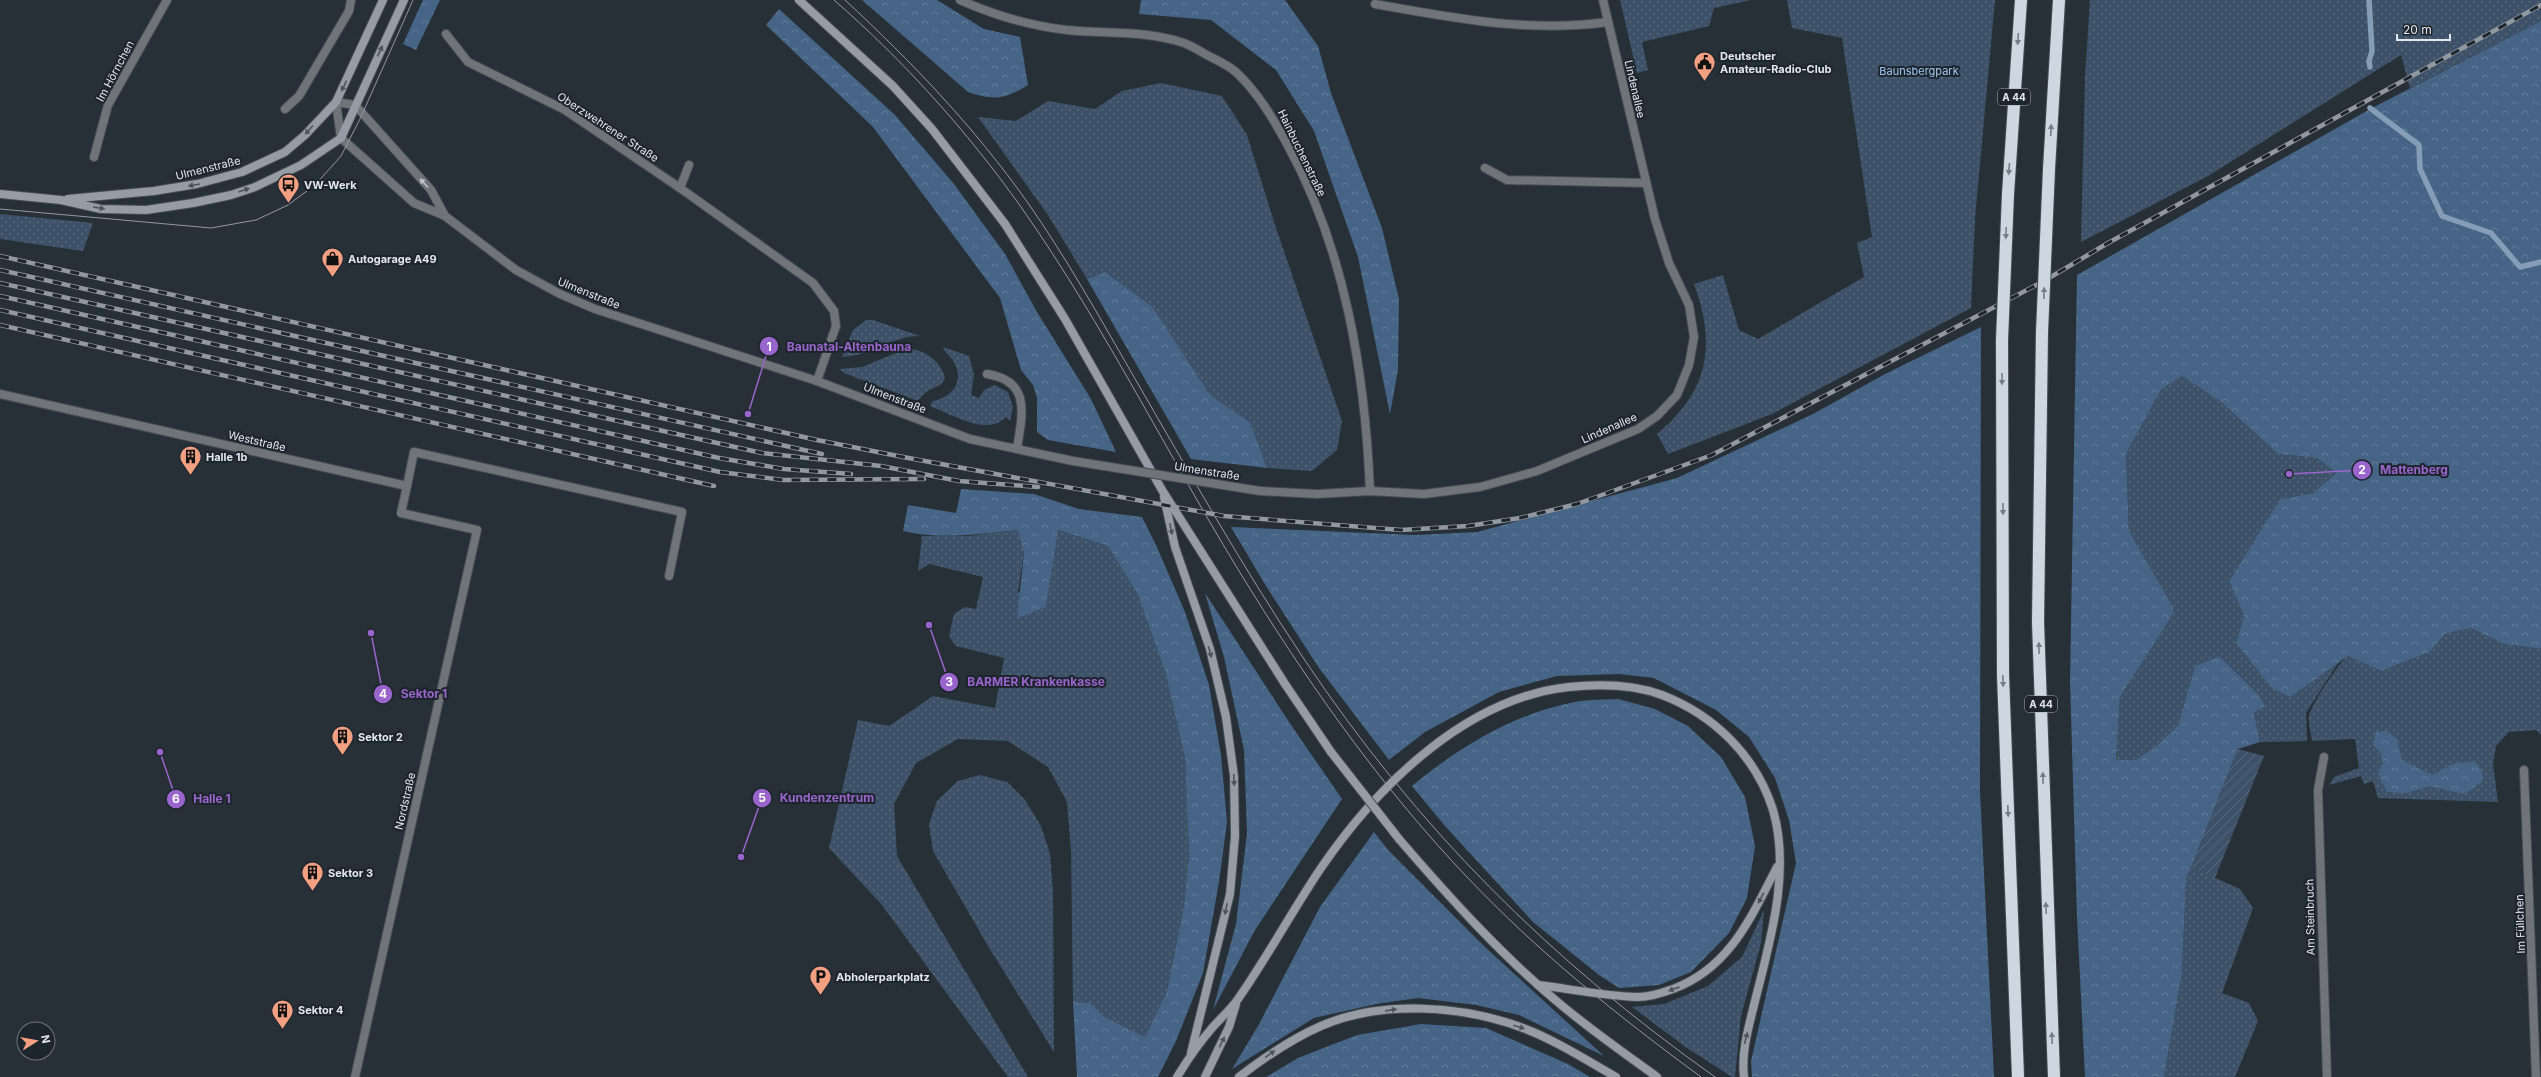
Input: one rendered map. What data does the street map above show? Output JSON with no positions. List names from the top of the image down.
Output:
{
  "streets": {
    "highway": ["A 44"],
    "main road": ["Ulmenstraße"],
    "street": [
      "Im Hörnchen",
      "Lindenallee",
      "Oberzwehrener Straße",
      "Hainbuchenstraße",
      "Weststraße",
      "Nordstraße",
      "Am Steinbruch",
      "Im Füllchen"
    ]
  },
  "crossings": [
    ["Lindenallee", "Hainbuchenstraße"],
    ["Lindenallee", "Ulmenstraße"],
    ["Oberzwehrener Straße", "Ulmenstraße"],
    ["Hainbuchenstraße", "Ulmenstraße"],
    ["Weststraße", "Nordstraße"]
  ],
  "parks": ["Baunsbergpark"],
  "places": {
    "public building": ["Deutscher Amateur-Radio-Club"],
    "bus stop": ["VW-Werk"],
    "shop": ["Autogarage A49"],
    "other": [
      "Baunatal-Altenbauna",
      "Mattenberg",
      "BARMER Krankenkasse",
      "Sektor 1",
      "Halle 1",
      "Kundenzentrum"
    ],
    "building": [
      "Halle 1b",
      "Sektor 2",
      "Sektor 3",
      "Sektor 4"
    ],
    "parking": ["Abholerparkplatz"]
  },
  "scale_bar": "20 m",
  "north": "right"
}
